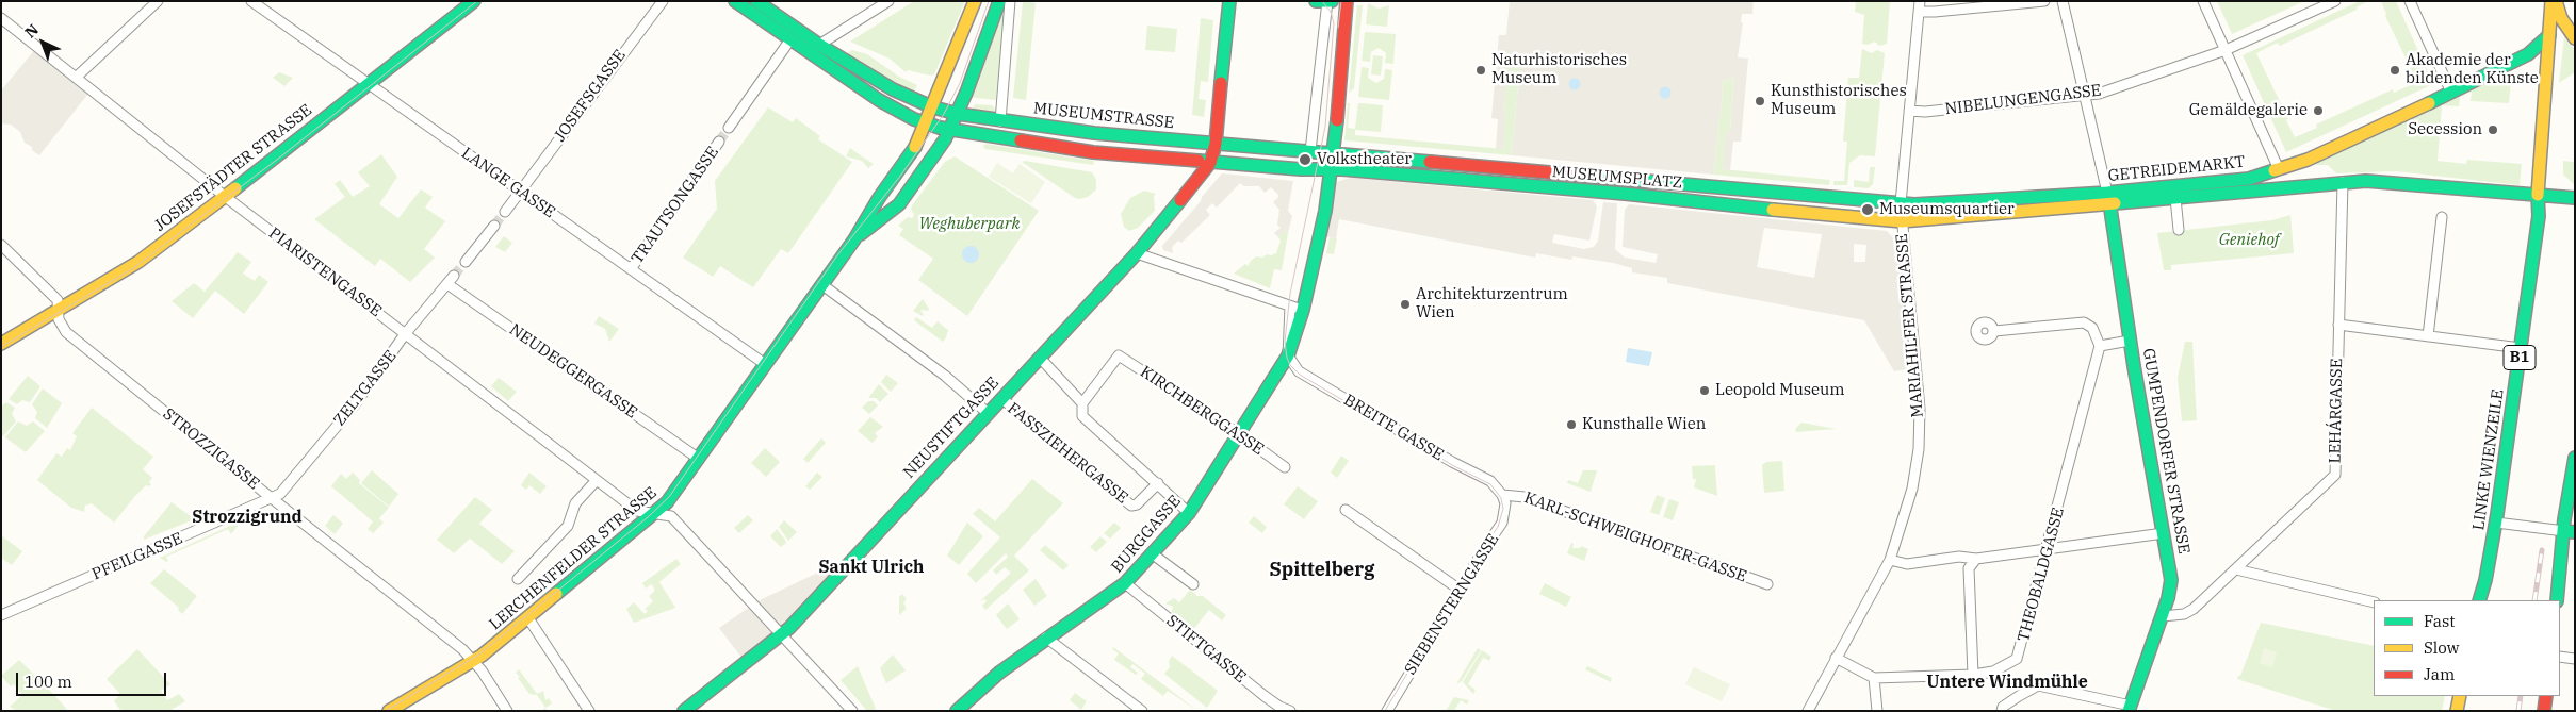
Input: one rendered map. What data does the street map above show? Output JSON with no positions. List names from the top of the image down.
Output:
{
  "streets": {
    "main road": [
      "MUSEUMSTRASSE",
      "JOSEFSTÄDTER STRASSE",
      "GETREIDEMARKT",
      "MUSEUMSPLATZ",
      "B1",
      "NEUSTIFTGASSE",
      "GUMPENDORFER STRASSE",
      "LINKE WIENZEILE",
      "BURGGASSE",
      "LERCHENFELDER STRASSE"
    ],
    "street": [
      "JOSEFSGASSE",
      "NIBELUNGENGASSE",
      "LANGE GASSE",
      "TRAUTSONGASSE",
      "PIARISTENGASSE",
      "MARIAHILFER STRASSE",
      "NEUDEGGERGASSE",
      "ZELTGASSE",
      "KIRCHBERGGASSE",
      "LEHÁRGASSE",
      "BREITE GASSE",
      "STROZZIGASSE",
      "FASSZIEHERGASSE",
      "KARL-SCHWEIGHOFER-GASSE",
      "PFEILGASSE",
      "THEOBALDGASSE",
      "SIEBENSTERNGASSE",
      "STIFTGASSE"
    ]
  },
  "crossings": [
    ["JOSEFSGASSE", "LANGE GASSE"],
    ["NIBELUNGENGASSE", "MARIAHILFER STRASSE"],
    ["MUSEUMSTRASSE", "MUSEUMSPLATZ"],
    ["MUSEUMSTRASSE", "NEUSTIFTGASSE"],
    ["MUSEUMSTRASSE", "BURGGASSE"],
    ["MUSEUMSTRASSE", "LERCHENFELDER STRASSE"],
    ["JOSEFSTÄDTER STRASSE", "LANGE GASSE"],
    ["JOSEFSTÄDTER STRASSE", "PIARISTENGASSE"],
    ["JOSEFSTÄDTER STRASSE", "STROZZIGASSE"],
    ["GETREIDEMARKT", "MUSEUMSPLATZ"],
    ["GETREIDEMARKT", "MARIAHILFER STRASSE"],
    ["GETREIDEMARKT", "B1"],
    ["GETREIDEMARKT", "LEHÁRGASSE"],
    ["GETREIDEMARKT", "GUMPENDORFER STRASSE"],
    ["GETREIDEMARKT", "LINKE WIENZEILE"],
    ["MUSEUMSPLATZ", "MARIAHILFER STRASSE"],
    ["MUSEUMSPLATZ", "BURGGASSE"],
    ["LANGE GASSE", "TRAUTSONGASSE"],
    ["LANGE GASSE", "LERCHENFELDER STRASSE"],
    ["PIARISTENGASSE", "ZELTGASSE"],
    ["PIARISTENGASSE", "NEUSTIFTGASSE"],
    ["PIARISTENGASSE", "LERCHENFELDER STRASSE"],
    ["MARIAHILFER STRASSE", "THEOBALDGASSE"],
    ["B1", "LINKE WIENZEILE"],
    ["NEUDEGGERGASSE", "ZELTGASSE"],
    ["NEUDEGGERGASSE", "LERCHENFELDER STRASSE"],
    ["ZELTGASSE", "STROZZIGASSE"],
    ["ZELTGASSE", "PFEILGASSE"],
    ["KIRCHBERGGASSE", "BURGGASSE"],
    ["LEHÁRGASSE", "GUMPENDORFER STRASSE"],
    ["NEUSTIFTGASSE", "FASSZIEHERGASSE"],
    ["BREITE GASSE", "BURGGASSE"],
    ["BREITE GASSE", "KARL-SCHWEIGHOFER-GASSE"],
    ["BREITE GASSE", "SIEBENSTERNGASSE"],
    ["STROZZIGASSE", "PFEILGASSE"],
    ["STROZZIGASSE", "LERCHENFELDER STRASSE"],
    ["BURGGASSE", "STIFTGASSE"],
    ["KARL-SCHWEIGHOFER-GASSE", "SIEBENSTERNGASSE"]
  ],
  "districts": [
    "Strozzigrund",
    "Sankt Ulrich",
    "Spittelberg",
    "Untere Windmühle"
  ],
  "parks": ["Weghuberpark", "Geniehof"],
  "places": [
    "Naturhistorisches Museum",
    "Akademie der bildenden Künste",
    "Kunsthistorisches Museum",
    "Gemäldegalerie",
    "Secession",
    "Volkstheater",
    "Museumsquartier",
    "Architekturzentrum Wien",
    "Leopold Museum",
    "Kunsthalle Wien"
  ],
  "legend": ["Fast", "Slow", "Jam"],
  "scale_bar": "100 m",
  "north": "top left"
}
